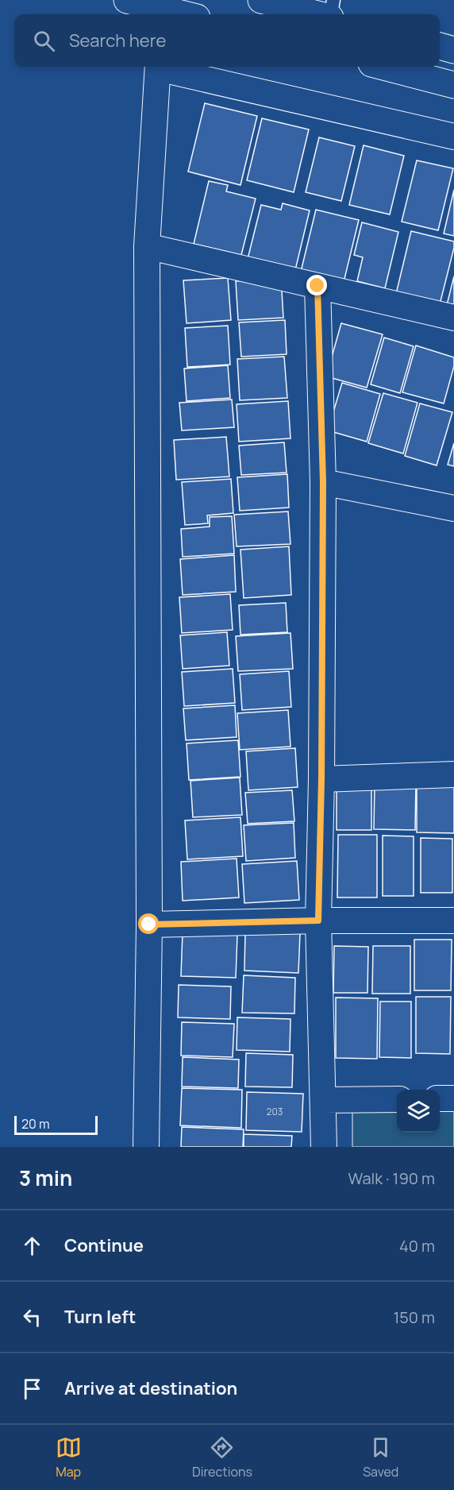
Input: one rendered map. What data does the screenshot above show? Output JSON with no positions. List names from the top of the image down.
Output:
{
  "house_numbers": ["203"],
  "scale_bar": "20 m",
  "page": {
    "search": "Search here",
    "scale": "20 m",
    "heading": ["3 min", "Walk · 190 m"],
    "list": [
      ["Continue", "40 m"],
      ["Turn left", "150 m"],
      "Arrive at destination"
    ],
    "nav": ["Map", "Directions", "Saved"]
  }
}
